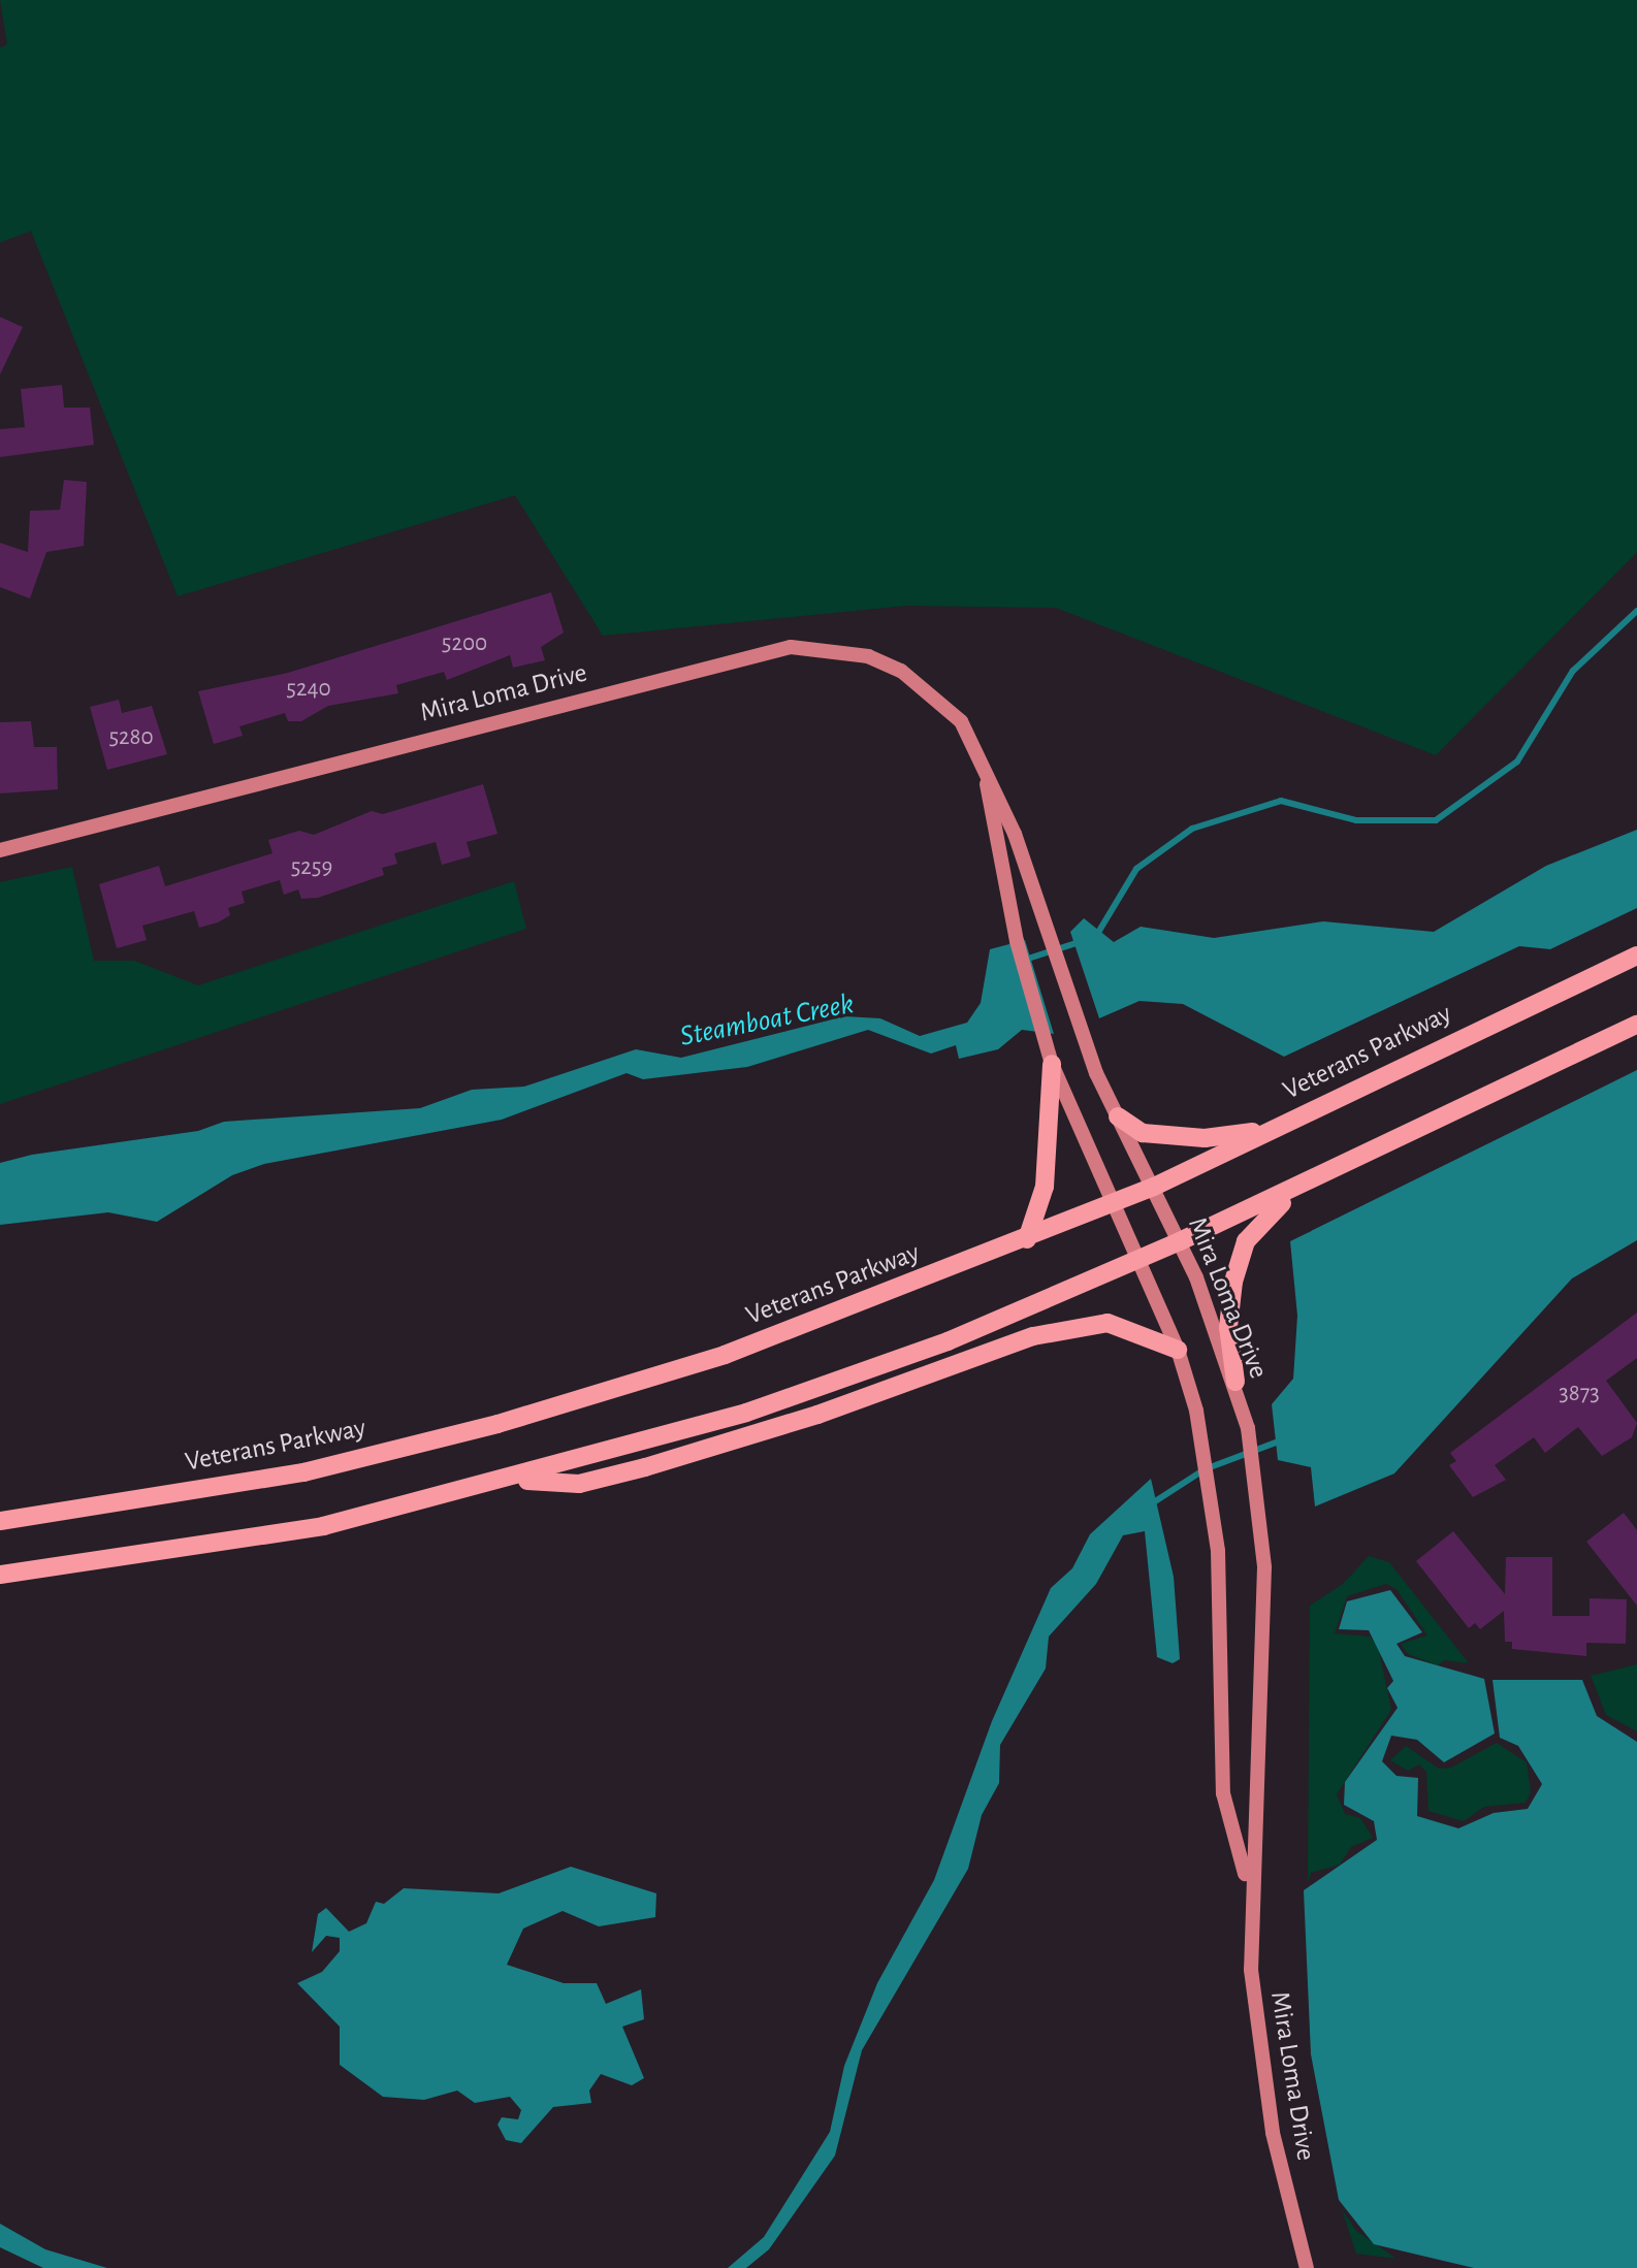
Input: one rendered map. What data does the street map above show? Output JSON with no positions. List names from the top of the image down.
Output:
{
  "streets": {
    "main road": ["Veterans Parkway"],
    "street": ["Mira Loma Drive"]
  },
  "crossings": [
    ["Mira Loma Drive", "Veterans Parkway"]
  ],
  "water": ["Steamboat Creek"],
  "house_numbers": [
    "5200",
    "5240",
    "5280",
    "5259",
    "3873"
  ]
}
